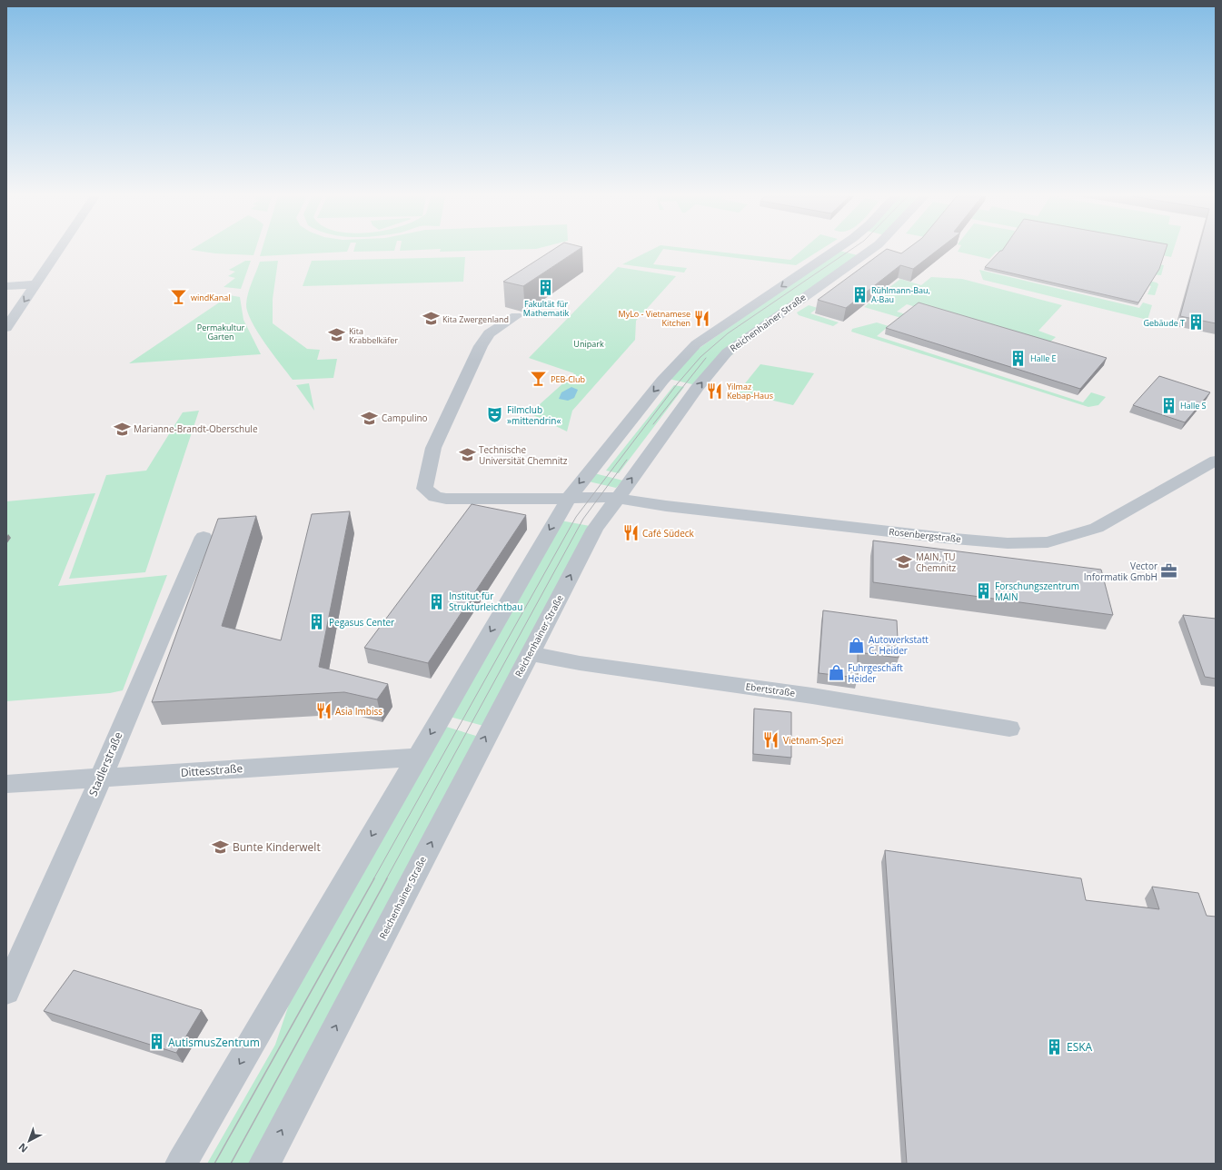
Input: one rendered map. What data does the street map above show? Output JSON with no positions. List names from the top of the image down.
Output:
{
  "streets": {
    "street": [
      "Reichenhainer Straße",
      "Rosenbergstraße",
      "Ebertstraße",
      "Stadlerstraße",
      "Dittesstraße"
    ]
  },
  "crossings": [
    ["Reichenhainer Straße", "Rosenbergstraße"],
    ["Reichenhainer Straße", "Ebertstraße"],
    ["Stadlerstraße", "Dittesstraße"]
  ],
  "parks": ["Permakultur Garten", "Unipark"],
  "places": {
    "building": [
      "Fakultät für Mathematik",
      "Rühlmann-Bau, A-Bau",
      "Gebäude T",
      "Halle E",
      "Halle S",
      "Forschungszentrum MAIN",
      "Institut für Strukturleichtbau",
      "Pegasus Center",
      "AutismusZentrum",
      "ESKA"
    ],
    "bar": ["windKanal", "PEB-Club"],
    "restaurant": [
      "MyLo - Vietnamese Kitchen",
      "Yilmaz Kebap-Haus",
      "Café Südeck",
      "Asia Imbiss",
      "Vietnam-Spezi"
    ],
    "school or university": [
      "Kita Zwergenland",
      "Kita Krabbelkäfer",
      "Campulino",
      "Marianne-Brandt-Oberschule",
      "Technische Universität Chemnitz",
      "MAIN, TU Chemnitz",
      "Bunte Kinderwelt"
    ],
    "theatre": ["Filmclub »mittendrin«"],
    "office": ["Vector Informatik GmbH"],
    "shop": ["Autowerkstatt C. Heider", "Fuhrgeschäft Heider"]
  },
  "north": "bottom left"
}
